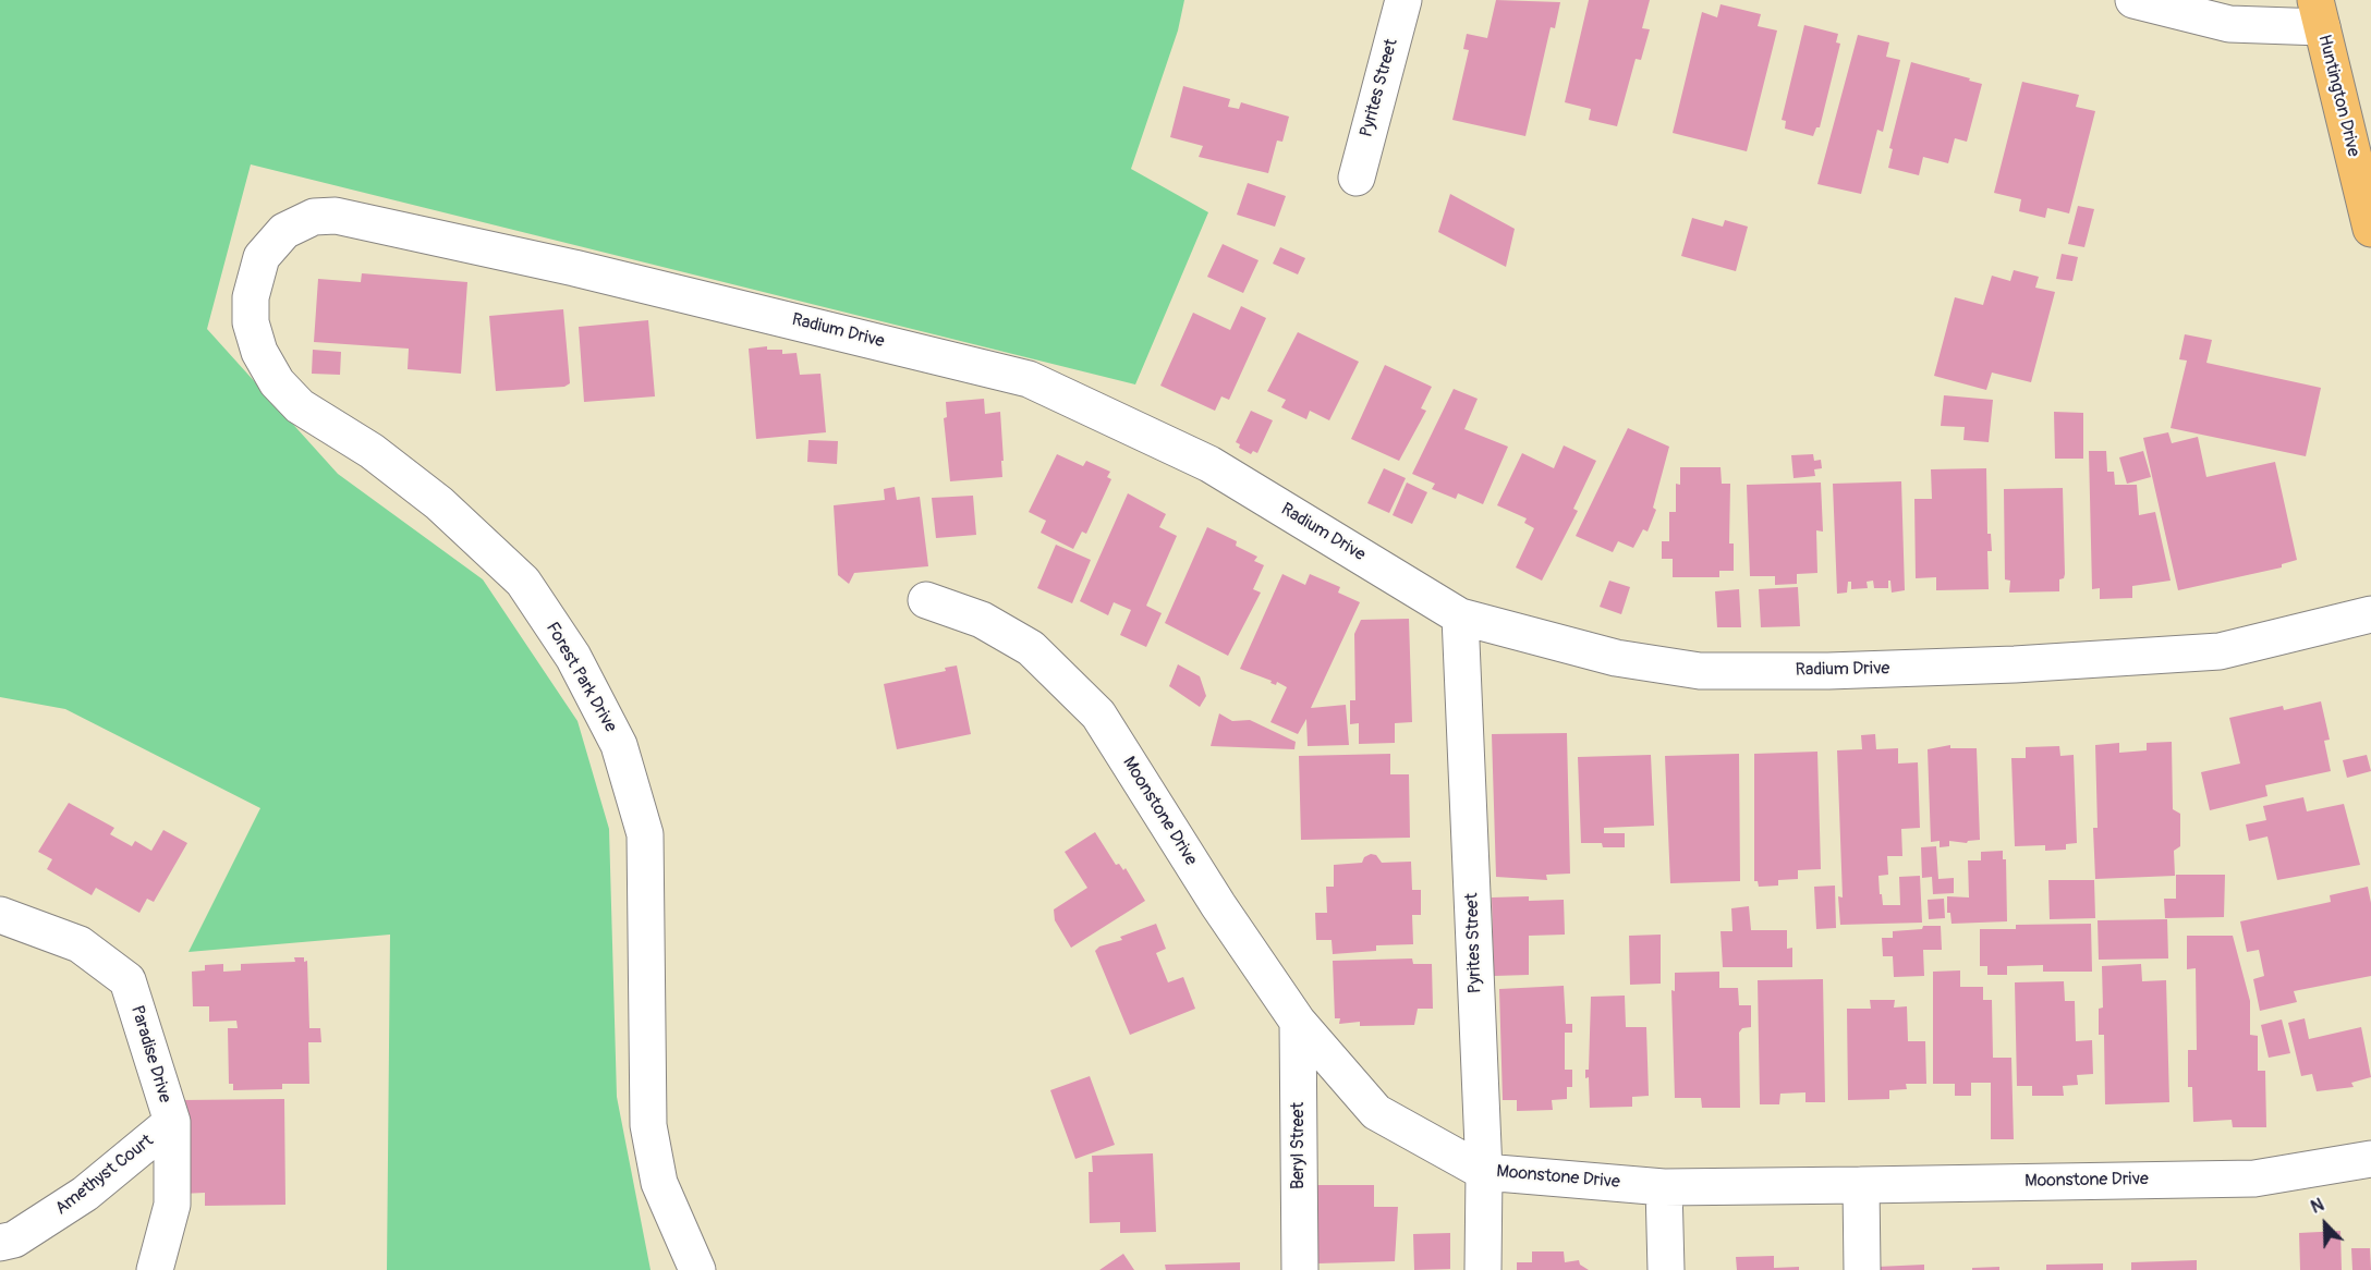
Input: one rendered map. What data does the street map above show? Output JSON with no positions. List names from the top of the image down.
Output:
{
  "streets": {
    "main road": ["Huntington Drive"],
    "street": [
      "Pyrites Street",
      "Radium Drive",
      "Forest Park Drive",
      "Moonstone Drive",
      "Paradise Drive",
      "Beryl Street",
      "Amethyst Court"
    ]
  },
  "crossings": [
    ["Pyrites Street", "Radium Drive"],
    ["Pyrites Street", "Moonstone Drive"],
    ["Radium Drive", "Forest Park Drive"],
    ["Moonstone Drive", "Beryl Street"],
    ["Paradise Drive", "Amethyst Court"]
  ],
  "north": "top left"
}
